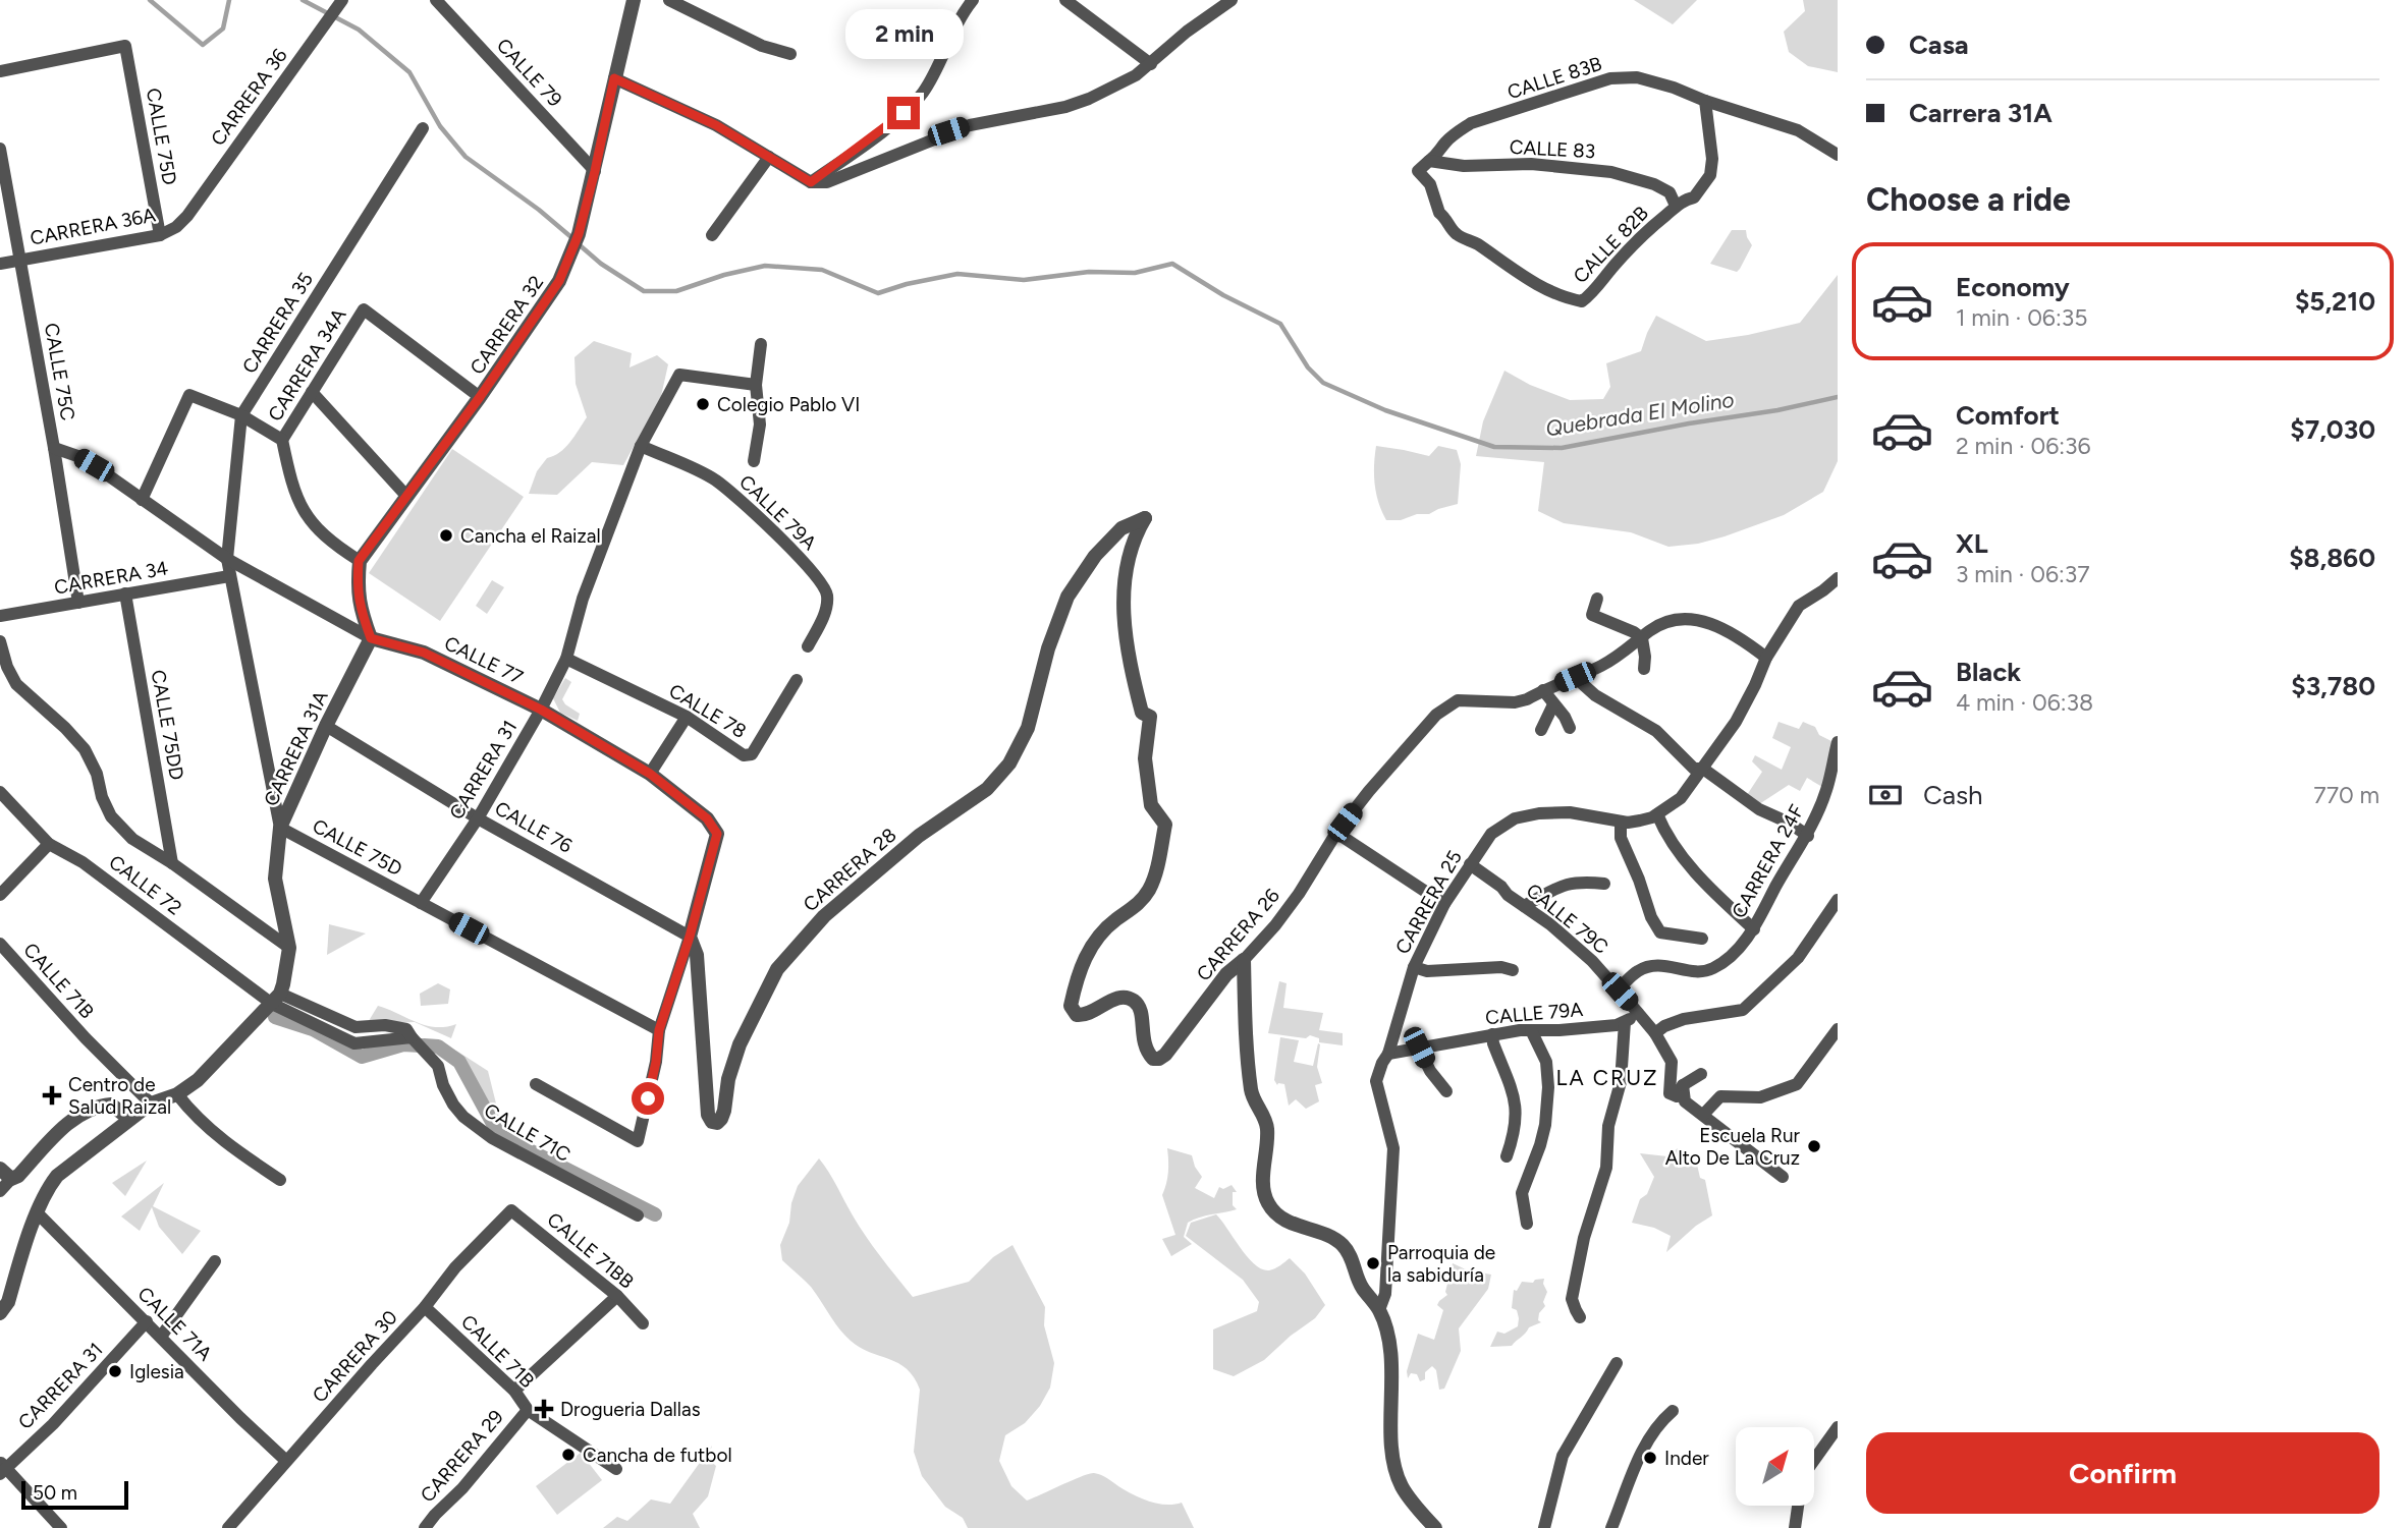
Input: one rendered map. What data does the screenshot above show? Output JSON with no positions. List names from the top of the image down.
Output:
{
  "streets": {
    "street": [
      "CALLE 79",
      "CALLE 83B",
      "CARRERA 36",
      "CALLE 75D",
      "CALLE 83",
      "CARRERA 36A",
      "CALLE 82B",
      "CARRERA 35",
      "CARRERA 32",
      "CARRERA 34A",
      "CALLE 75C",
      "CALLE 79A",
      "CARRERA 34",
      "CALLE 77",
      "CALLE 78",
      "CALLE 75DD",
      "CARRERA 31A",
      "CARRERA 31",
      "CALLE 76",
      "CARRERA 24F",
      "CARRERA 28",
      "CALLE 72",
      "CARRERA 25",
      "CALLE 79C",
      "CARRERA 26",
      "CALLE 71B",
      "CALLE 71C",
      "CALLE 71BB",
      "CALLE 71A",
      "CARRERA 30",
      "CARRERA 29"
    ]
  },
  "crossings": [
    ["CALLE 79", "CARRERA 32"],
    ["CALLE 83B", "CALLE 83"],
    ["CALLE 83B", "CALLE 82B"],
    ["CARRERA 36", "CARRERA 36A"],
    ["CALLE 75D", "CARRERA 36A"],
    ["CALLE 75D", "CARRERA 31A"],
    ["CALLE 75D", "CARRERA 31"],
    ["CALLE 83", "CALLE 82B"],
    ["CARRERA 36A", "CALLE 75C"],
    ["CARRERA 35", "CALLE 77"],
    ["CARRERA 32", "CARRERA 34A"],
    ["CALLE 75C", "CARRERA 34"],
    ["CALLE 75C", "CALLE 77"],
    ["CALLE 79A", "CARRERA 31"],
    ["CALLE 79A", "CARRERA 25"],
    ["CALLE 79A", "CALLE 79C"],
    ["CARRERA 34", "CALLE 75DD"],
    ["CALLE 77", "CARRERA 31A"],
    ["CALLE 77", "CARRERA 31"],
    ["CALLE 77", "CALLE 76"],
    ["CALLE 77", "CARRERA 28"],
    ["CALLE 78", "CARRERA 31"],
    ["CARRERA 31A", "CALLE 76"],
    ["CARRERA 31A", "CALLE 72"],
    ["CARRERA 31A", "CALLE 71C"],
    ["CARRERA 31", "CALLE 76"],
    ["CARRERA 31", "CALLE 71A"],
    ["CALLE 76", "CARRERA 28"],
    ["CARRERA 24F", "CALLE 79C"],
    ["CARRERA 28", "CARRERA 26"],
    ["CALLE 72", "CALLE 71C"],
    ["CARRERA 25", "CALLE 79C"],
    ["CARRERA 25", "CARRERA 26"],
    ["CALLE 71B", "CARRERA 30"],
    ["CALLE 71B", "CARRERA 29"],
    ["CALLE 71BB", "CARRERA 30"],
    ["CALLE 71BB", "CARRERA 29"],
    ["CALLE 71A", "CARRERA 30"]
  ],
  "districts": ["LA CRUZ"],
  "water": ["Quebrada El Molino"],
  "places": {
    "other": [
      "Colegio Pablo VI",
      "Cancha el Raizal",
      "Escuela Rur Alto De La Cruz",
      "Parroquia de la sabiduría",
      "Iglesia",
      "Cancha de futbol",
      "Inder"
    ],
    "health": ["Centro de Salud Raizal", "Drogueria Dallas"]
  },
  "scale_bar": "50 m",
  "north": "top right",
  "page": {
    "banner": ["Casa", "Carrera 31A"],
    "bubble": "2 min",
    "heading": "Choose a ride",
    "list": [
      {
        "name": "Economy",
        "note": "1 min · 06:35",
        "value": "$5,210"
      },
      {
        "name": "Comfort",
        "note": "2 min · 06:36",
        "value": "$7,030"
      },
      {
        "name": "XL",
        "note": "3 min · 06:37",
        "value": "$8,860"
      },
      {
        "name": "Black",
        "note": "4 min · 06:38",
        "value": "$3,780"
      }
    ],
    "pay": ["Cash", "770 m"],
    "buttons": "Confirm",
    "scale": "50 m"
  }
}
